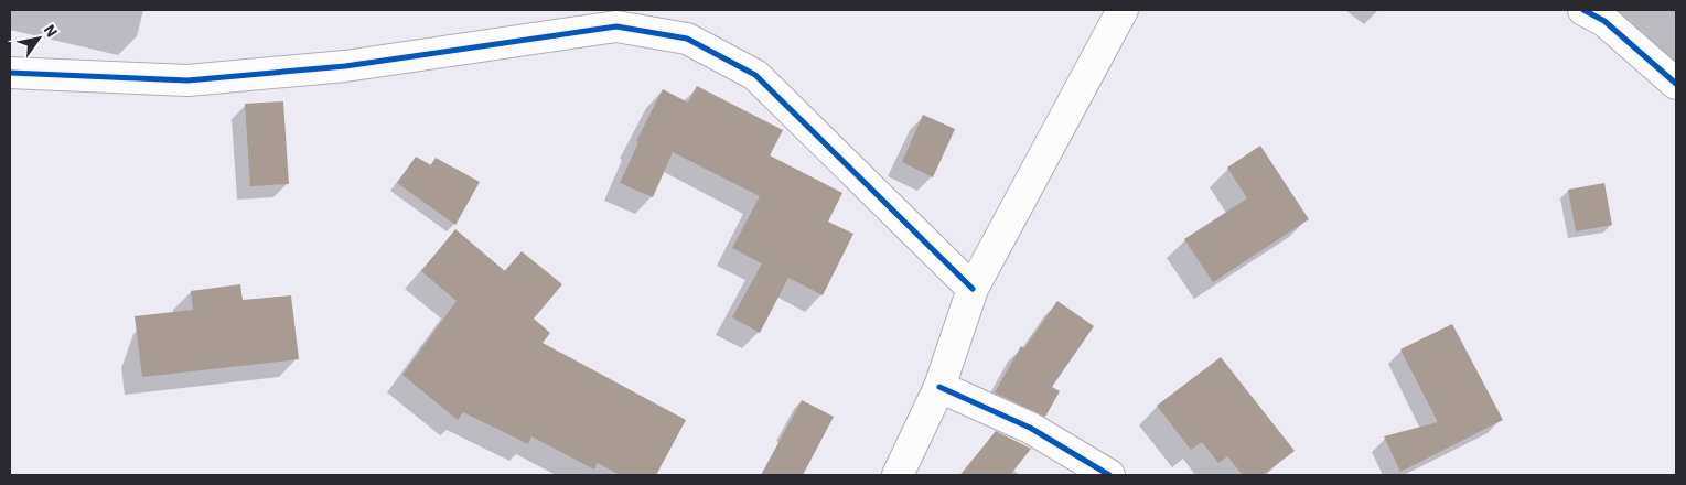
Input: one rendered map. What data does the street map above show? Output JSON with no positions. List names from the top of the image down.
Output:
{
  "north": "top right"
}
